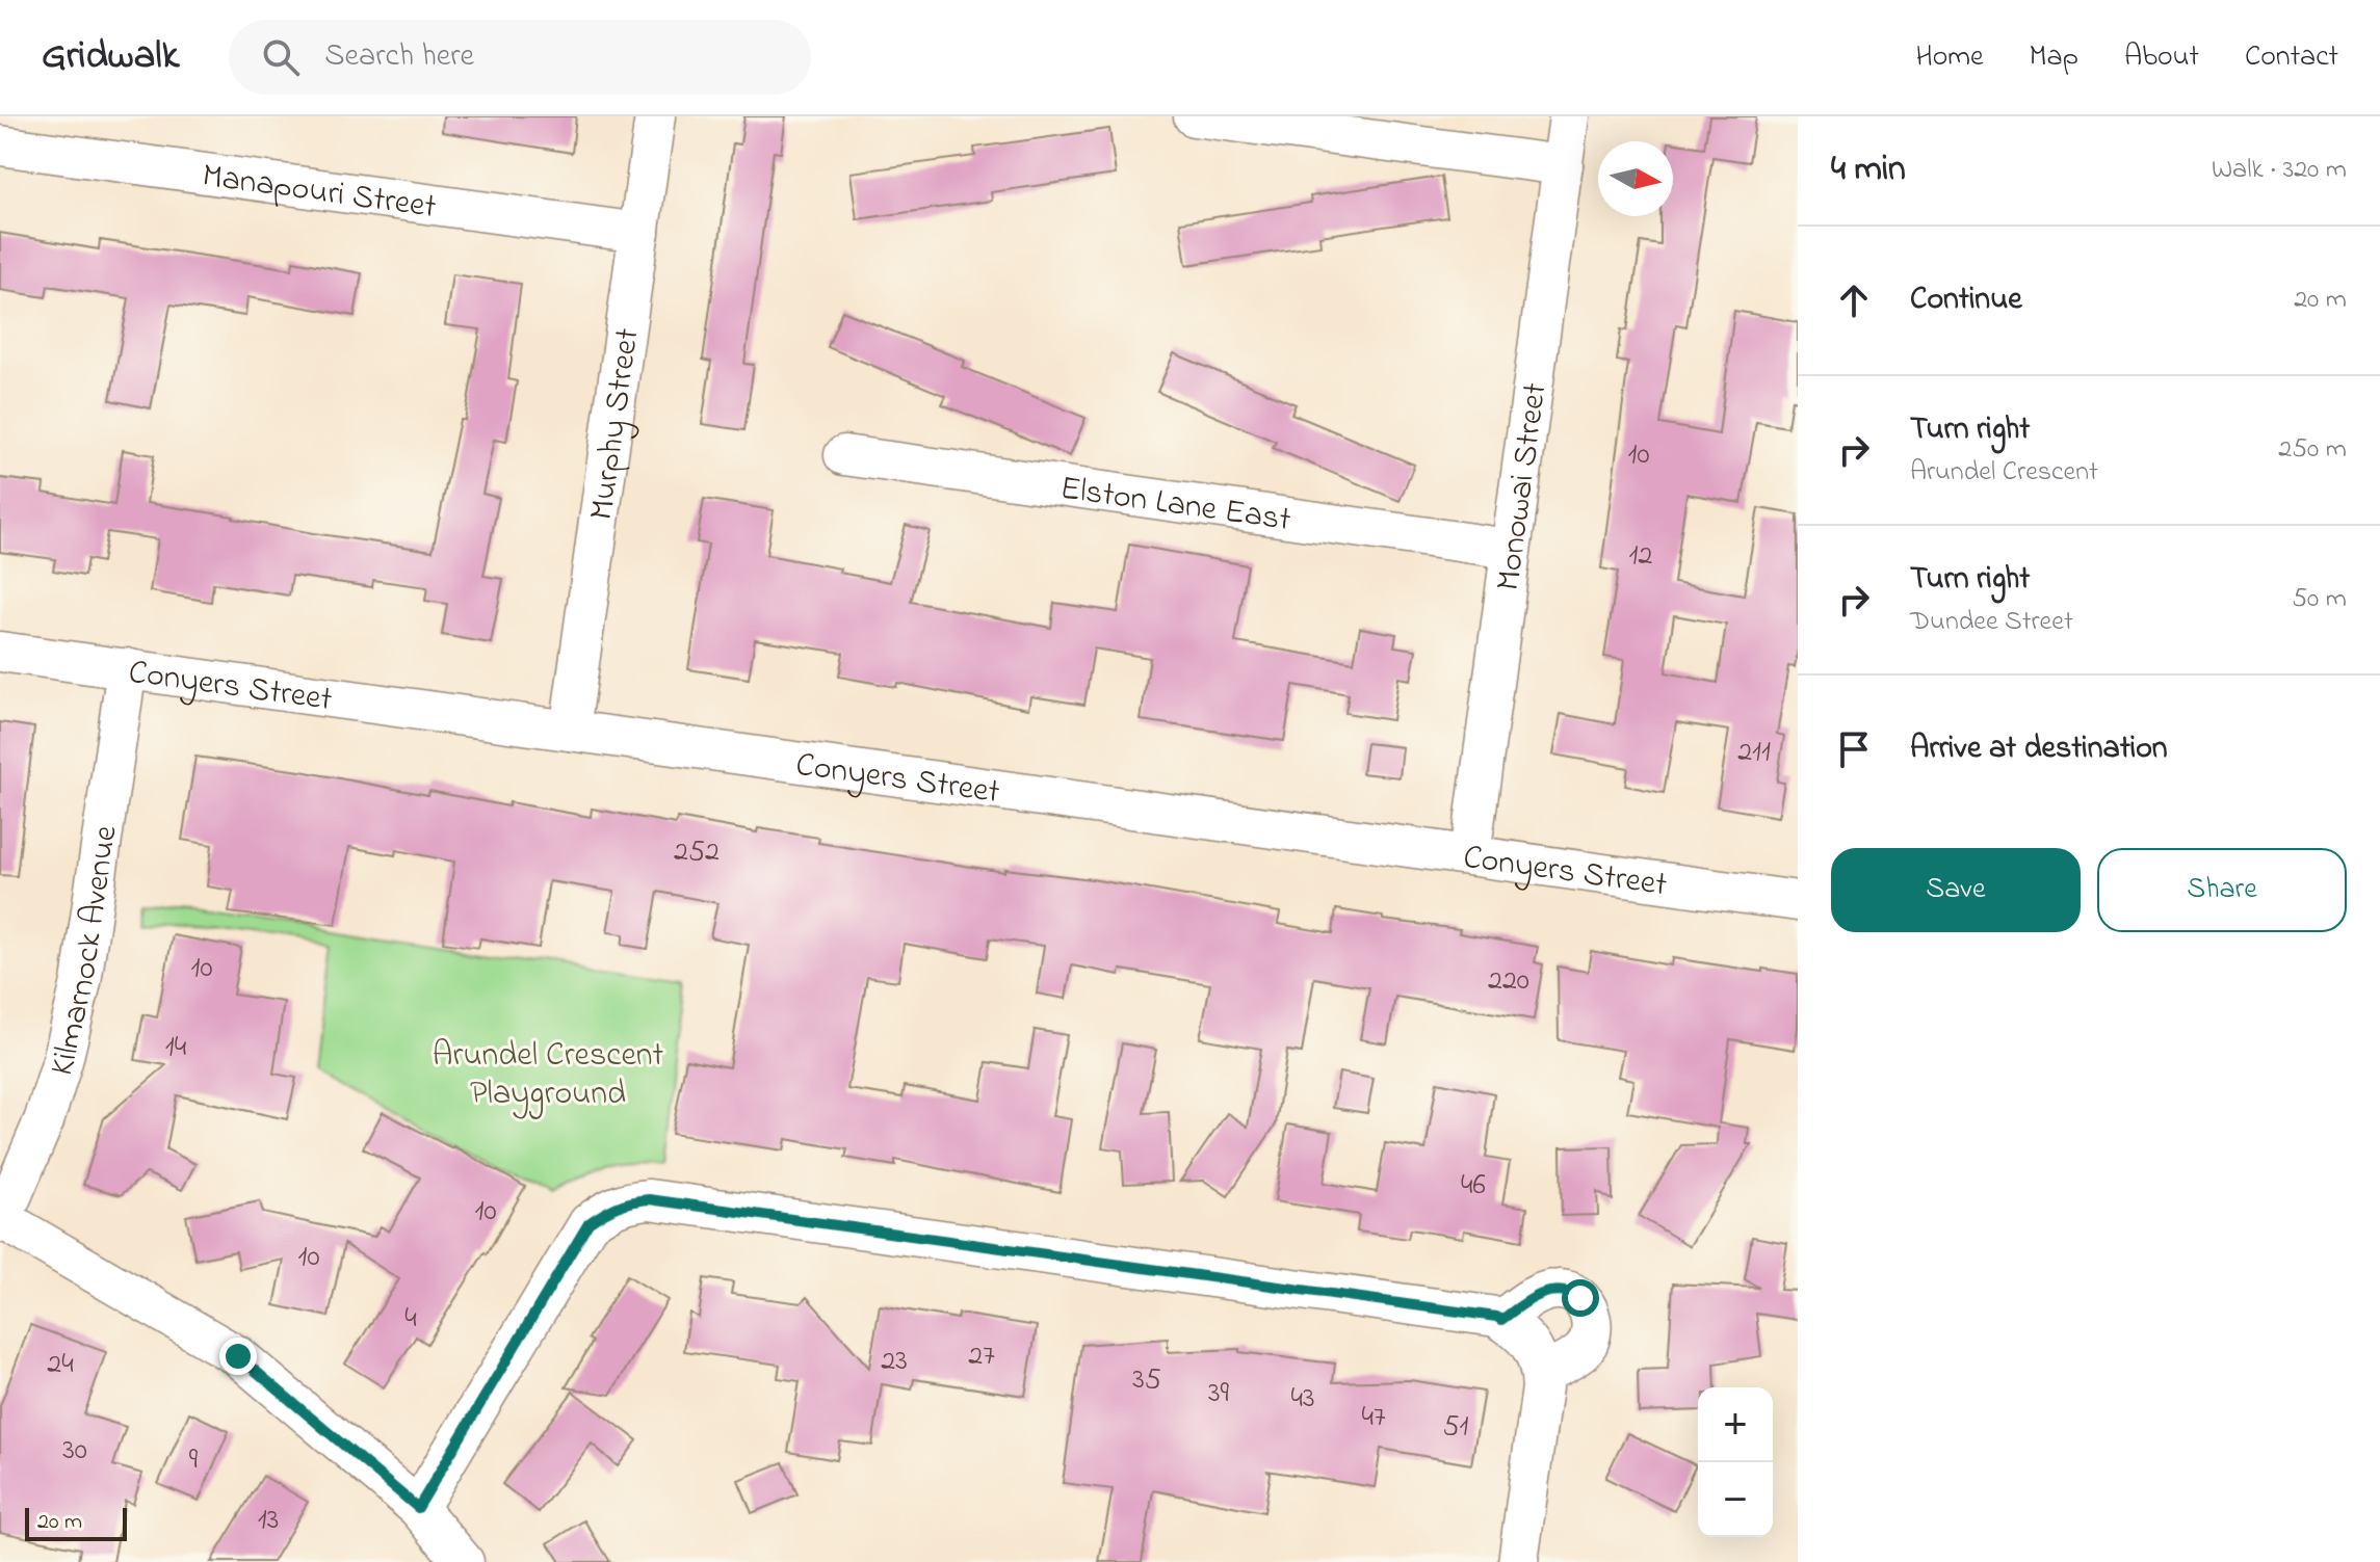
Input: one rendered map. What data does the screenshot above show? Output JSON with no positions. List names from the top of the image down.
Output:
{
  "streets": {
    "street": [
      "Manapouri Street",
      "Murphy Street",
      "Monowai Street",
      "Elston Lane East",
      "Conyers Street",
      "Kilmarnock Avenue"
    ]
  },
  "crossings": [
    ["Manapouri Street", "Murphy Street"],
    ["Murphy Street", "Conyers Street"],
    ["Monowai Street", "Elston Lane East"],
    ["Monowai Street", "Conyers Street"],
    ["Conyers Street", "Kilmarnock Avenue"]
  ],
  "parks": ["Arundel Crescent Playground"],
  "house_numbers": [
    "10",
    "12",
    "211",
    "252",
    "10",
    "220",
    "14",
    "46",
    "10",
    "10",
    "4",
    "27",
    "23",
    "24",
    "35",
    "39",
    "43",
    "47",
    "51",
    "30",
    "9",
    "13"
  ],
  "scale_bar": "20 m",
  "north": "right",
  "page": {
    "header": "Gridwalk",
    "search": "Search here",
    "nav": [
      "Home",
      "Map",
      "About",
      "Contact"
    ],
    "heading": ["4 min", "Walk · 320 m"],
    "list": [
      ["Continue", "20 m"],
      ["Turn right", "Arundel Crescent", "250 m"],
      ["Turn right", "Dundee Street", "50 m"],
      "Arrive at destination"
    ],
    "buttons": ["Save", "Share"],
    "map_buttons": ["+", "−"],
    "scale": "20 m"
  }
}
